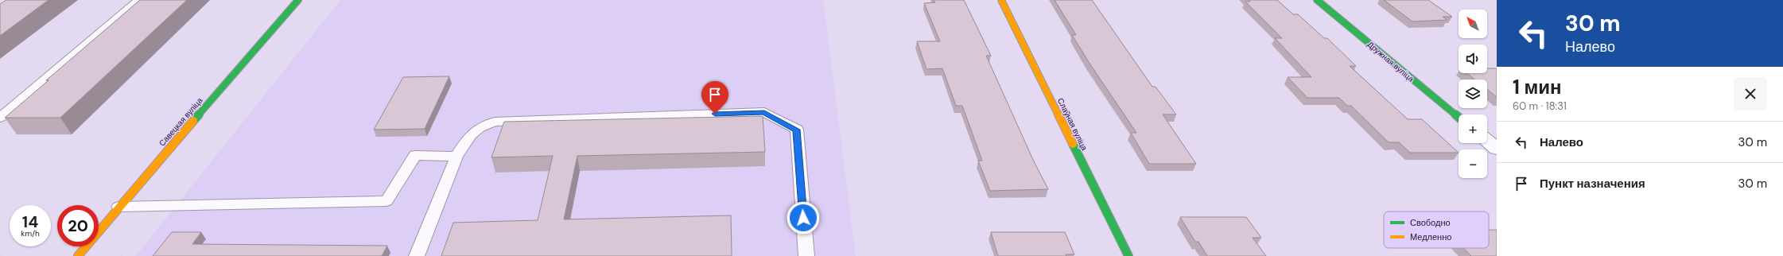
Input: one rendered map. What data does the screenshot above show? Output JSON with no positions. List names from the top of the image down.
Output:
{
  "streets": {
    "street": ["Дружная вуліца", "Савецкая вуліца", "Слаўная вуліца"]
  },
  "legend": ["Свободно", "Медленно"],
  "north": "top left",
  "page": {
    "turn": ["30 m", "Налево"],
    "map_buttons": ["+", "−"],
    "heading": ["1 мин", "60 m · 18:31"],
    "list": [
      {
        "name": "Налево",
        "value": "30 m"
      },
      {
        "name": "Пункт назначения",
        "value": "30 m"
      }
    ],
    "speed": "14 km/h",
    "limit": "20"
  }
}
